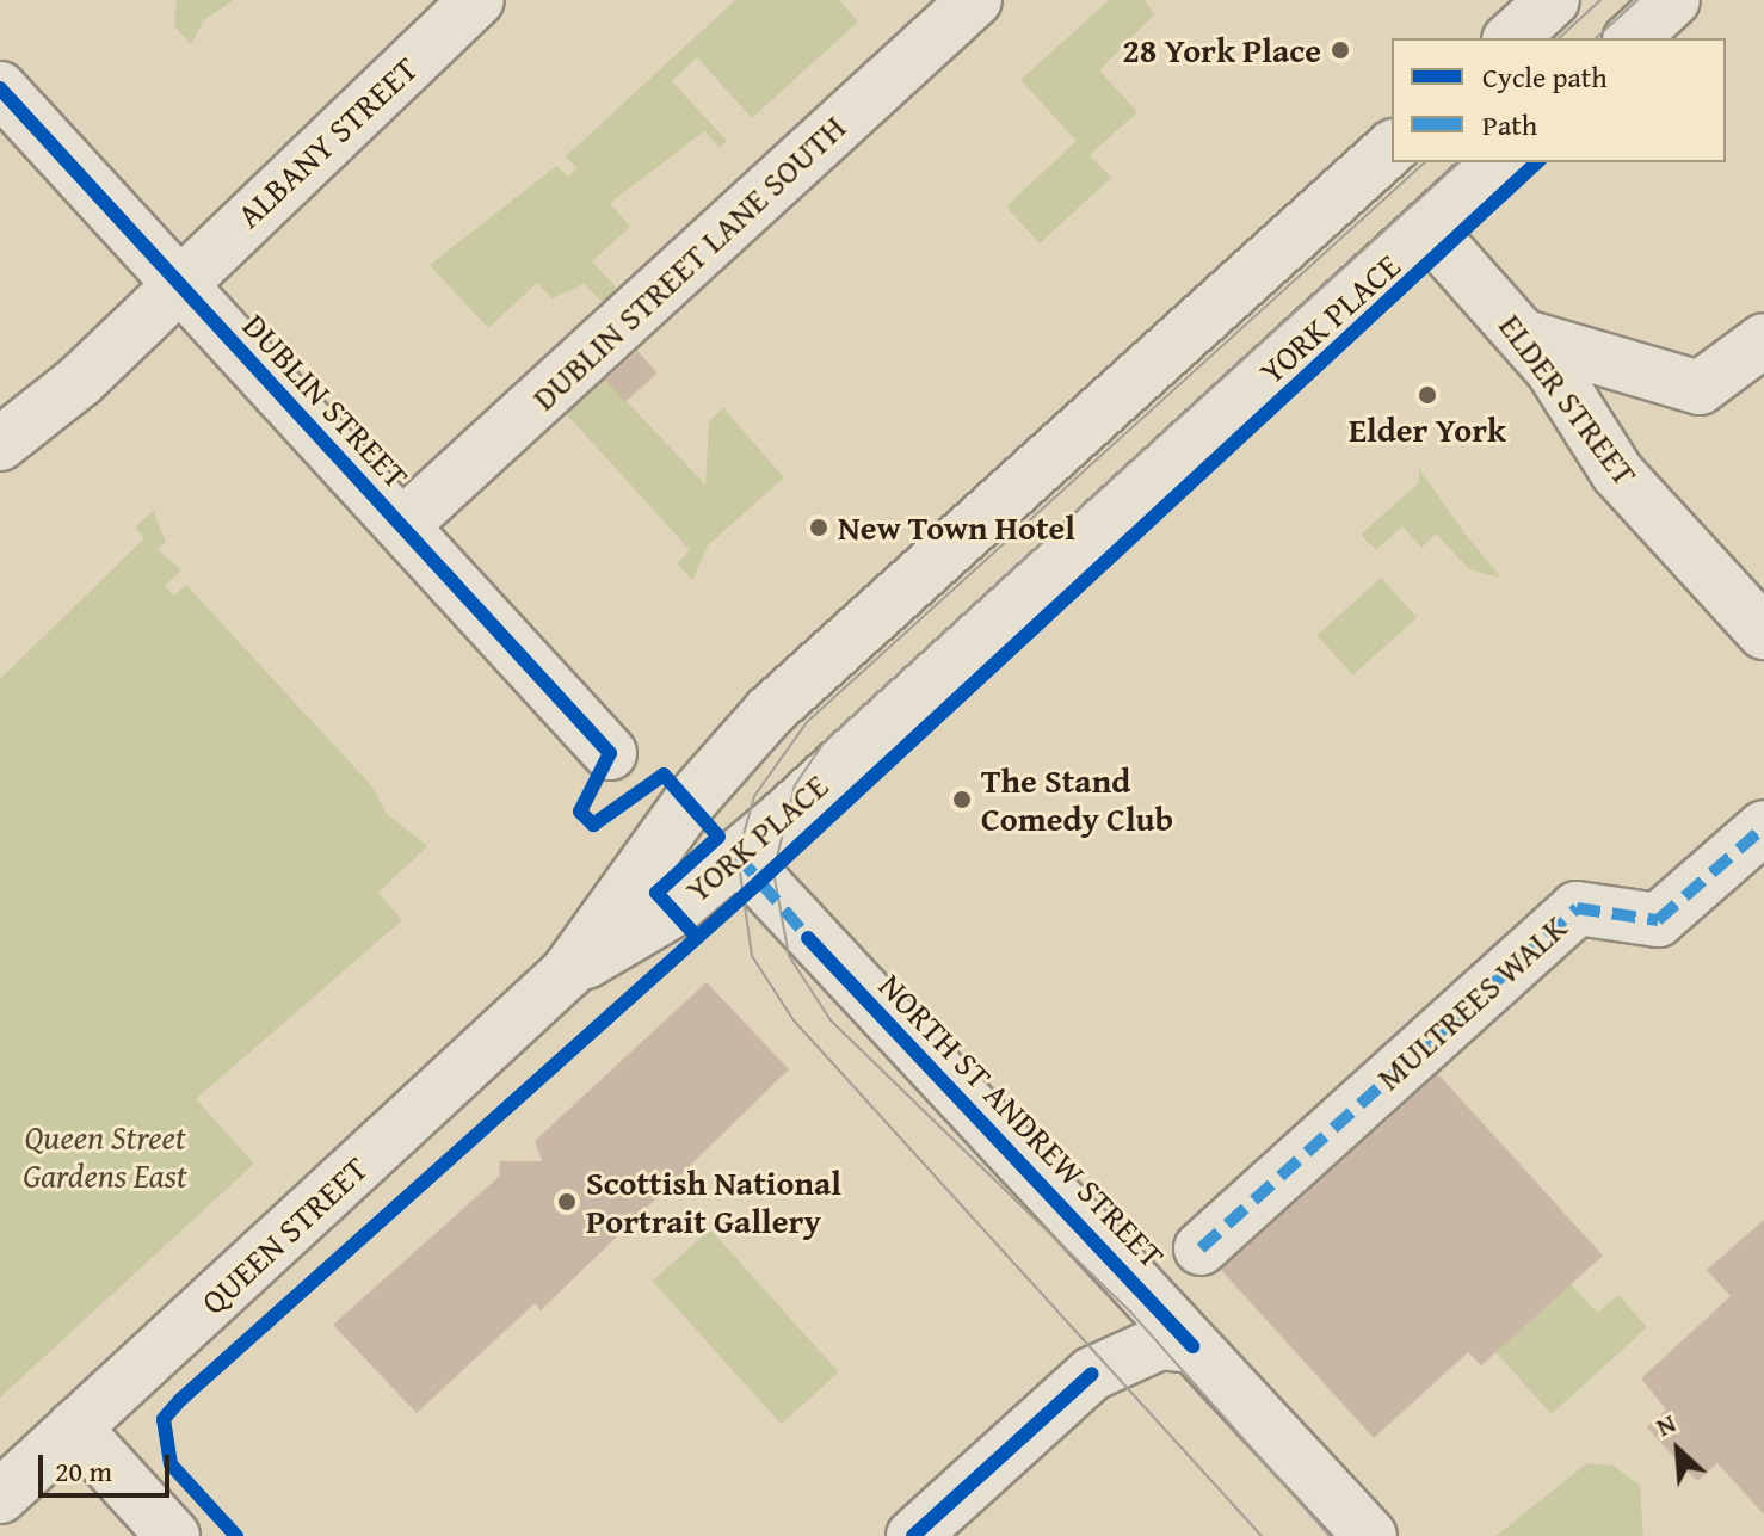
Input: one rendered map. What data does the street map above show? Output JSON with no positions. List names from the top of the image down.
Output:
{
  "streets": {
    "street": [
      "ALBANY STREET",
      "DUBLIN STREET LANE SOUTH",
      "YORK PLACE",
      "ELDER STREET",
      "DUBLIN STREET",
      "MULTREES WALK",
      "NORTH ST ANDREW STREET",
      "QUEEN STREET"
    ]
  },
  "crossings": [
    ["ALBANY STREET", "DUBLIN STREET"],
    ["DUBLIN STREET LANE SOUTH", "DUBLIN STREET"],
    ["YORK PLACE", "ELDER STREET"],
    ["YORK PLACE", "NORTH ST ANDREW STREET"],
    ["YORK PLACE", "QUEEN STREET"]
  ],
  "parks": ["Queen Street Gardens East"],
  "places": [
    "28 York Place",
    "Elder York",
    "New Town Hotel",
    "The Stand Comedy Club",
    "Scottish National Portrait Gallery"
  ],
  "legend": ["Cycle path", "Path"],
  "scale_bar": "20 m",
  "north": "top left"
}
